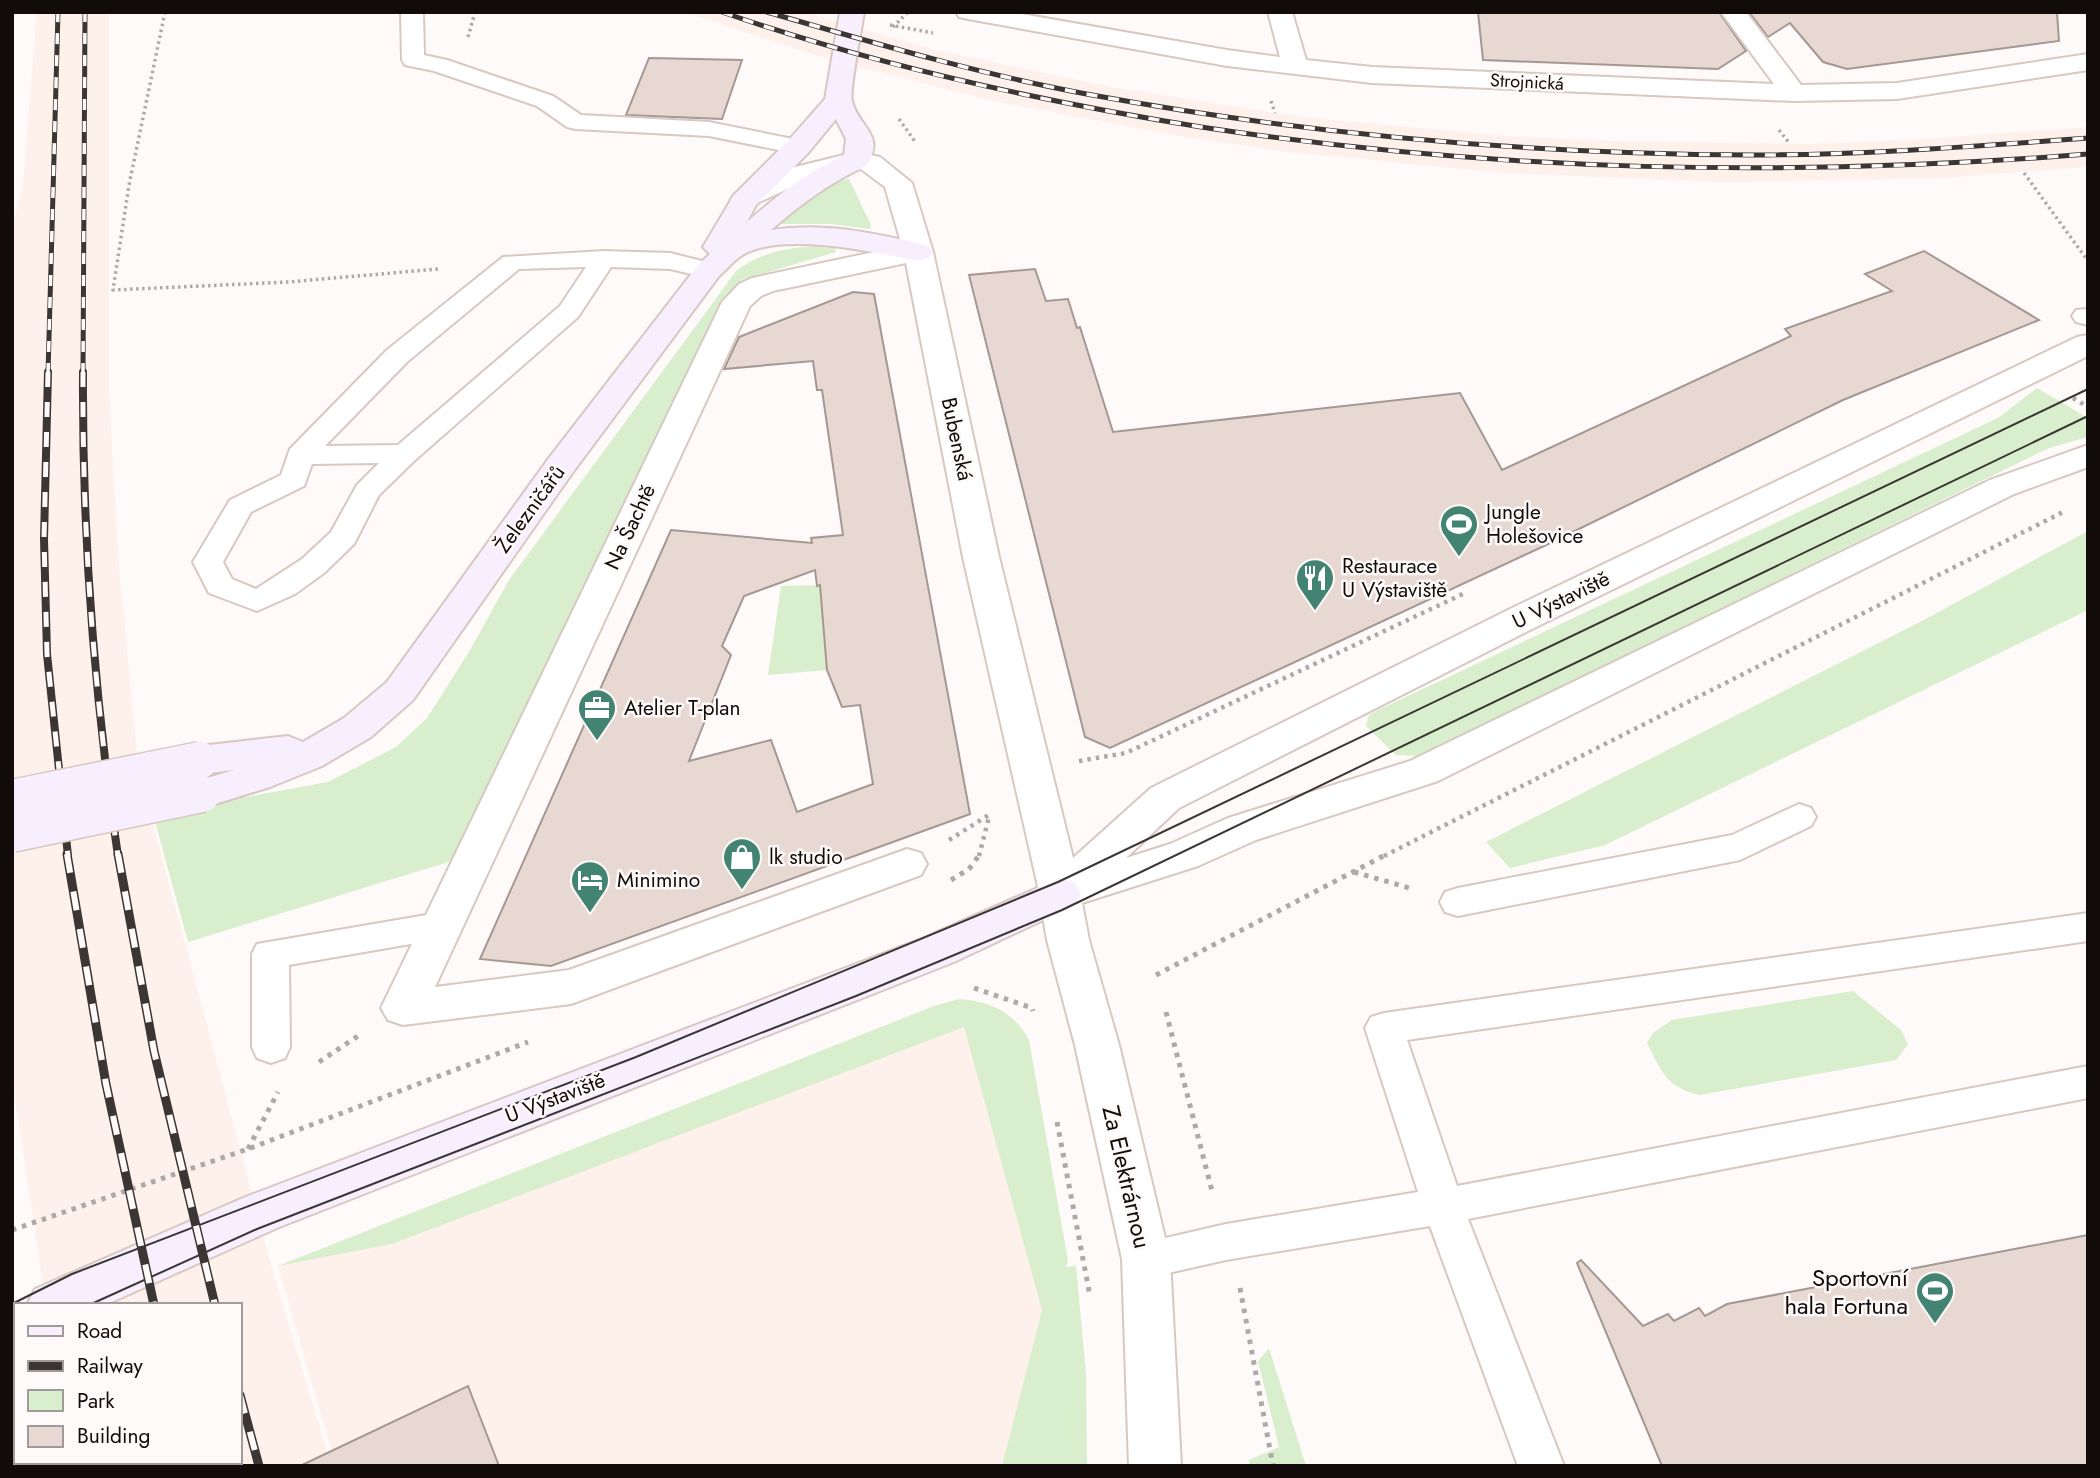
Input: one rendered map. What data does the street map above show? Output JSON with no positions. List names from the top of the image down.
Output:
{
  "streets": {
    "main road": ["Železničářů", "U Výstaviště"],
    "street": [
      "Strojnická",
      "Bubenská",
      "Na Šachtě",
      "Za Elektrárnou"
    ]
  },
  "crossings": [
    ["Bubenská", "Železničářů"],
    ["Bubenská", "Na Šachtě"],
    ["Bubenská", "U Výstaviště"],
    ["Bubenská", "Za Elektrárnou"],
    ["U Výstaviště", "Za Elektrárnou"]
  ],
  "places": {
    "sports": ["Jungle Holešovice", "Sportovní hala Fortuna"],
    "restaurant": ["Restaurace U Výstaviště"],
    "office": ["Atelier T-plan"],
    "shop": ["lk studio"],
    "hotel": ["Minimino"]
  },
  "legend": [
    "Road",
    "Railway",
    "Park",
    "Building"
  ]
}
